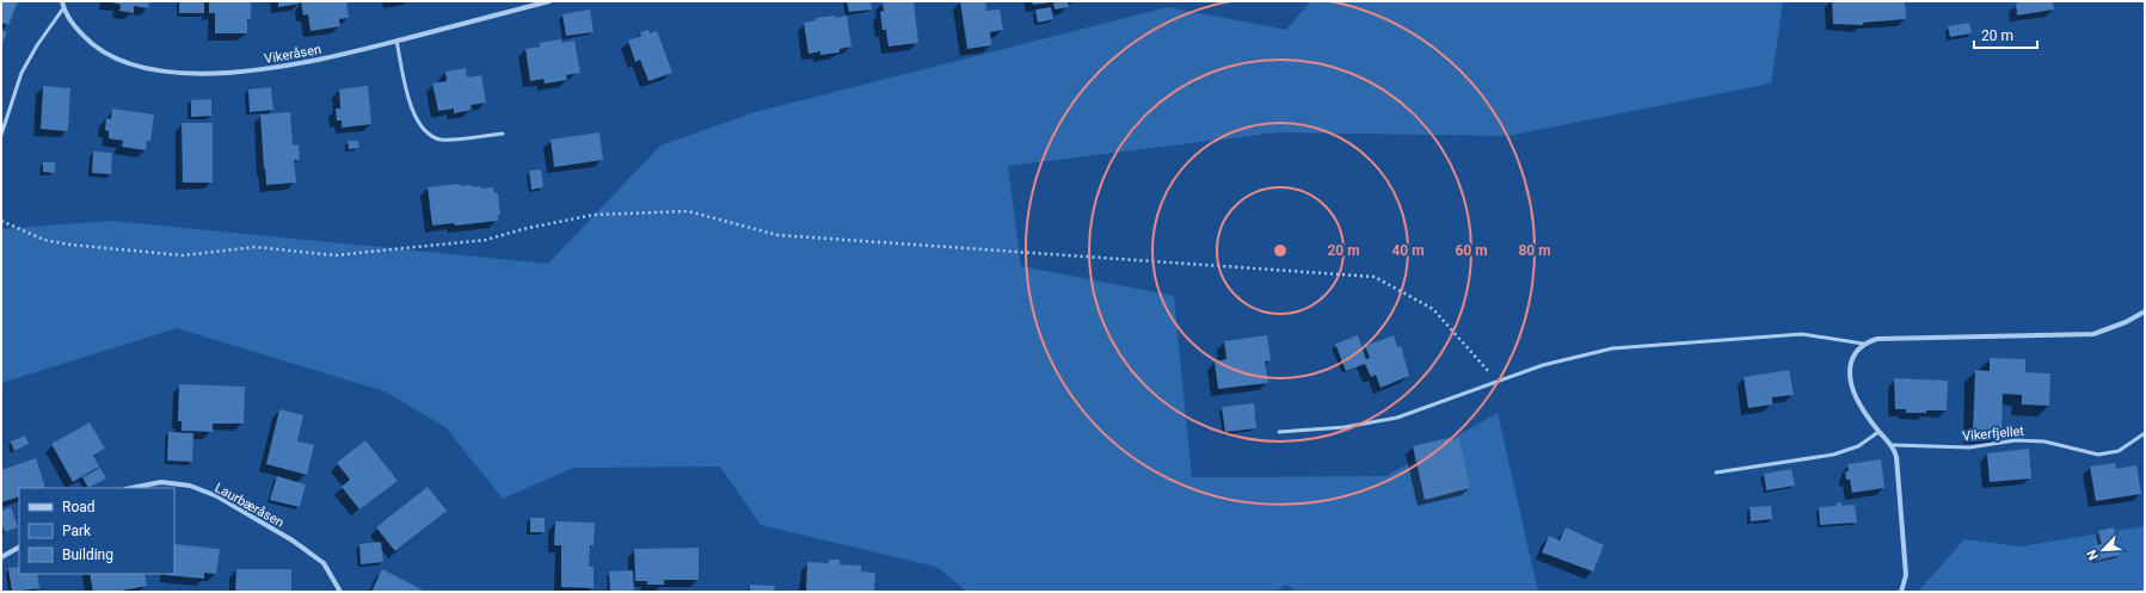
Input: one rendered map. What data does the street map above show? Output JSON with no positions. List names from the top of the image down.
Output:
{
  "streets": {
    "street": ["Vikeråsen", "Laurbæråsen"],
    "lane": ["Vikerfjellet"]
  },
  "legend": ["Road", "Park", "Building"],
  "scale_bar": "20 m",
  "north": "bottom left",
  "rings": [
    "20 m",
    "40 m",
    "60 m",
    "80 m"
  ]
}
